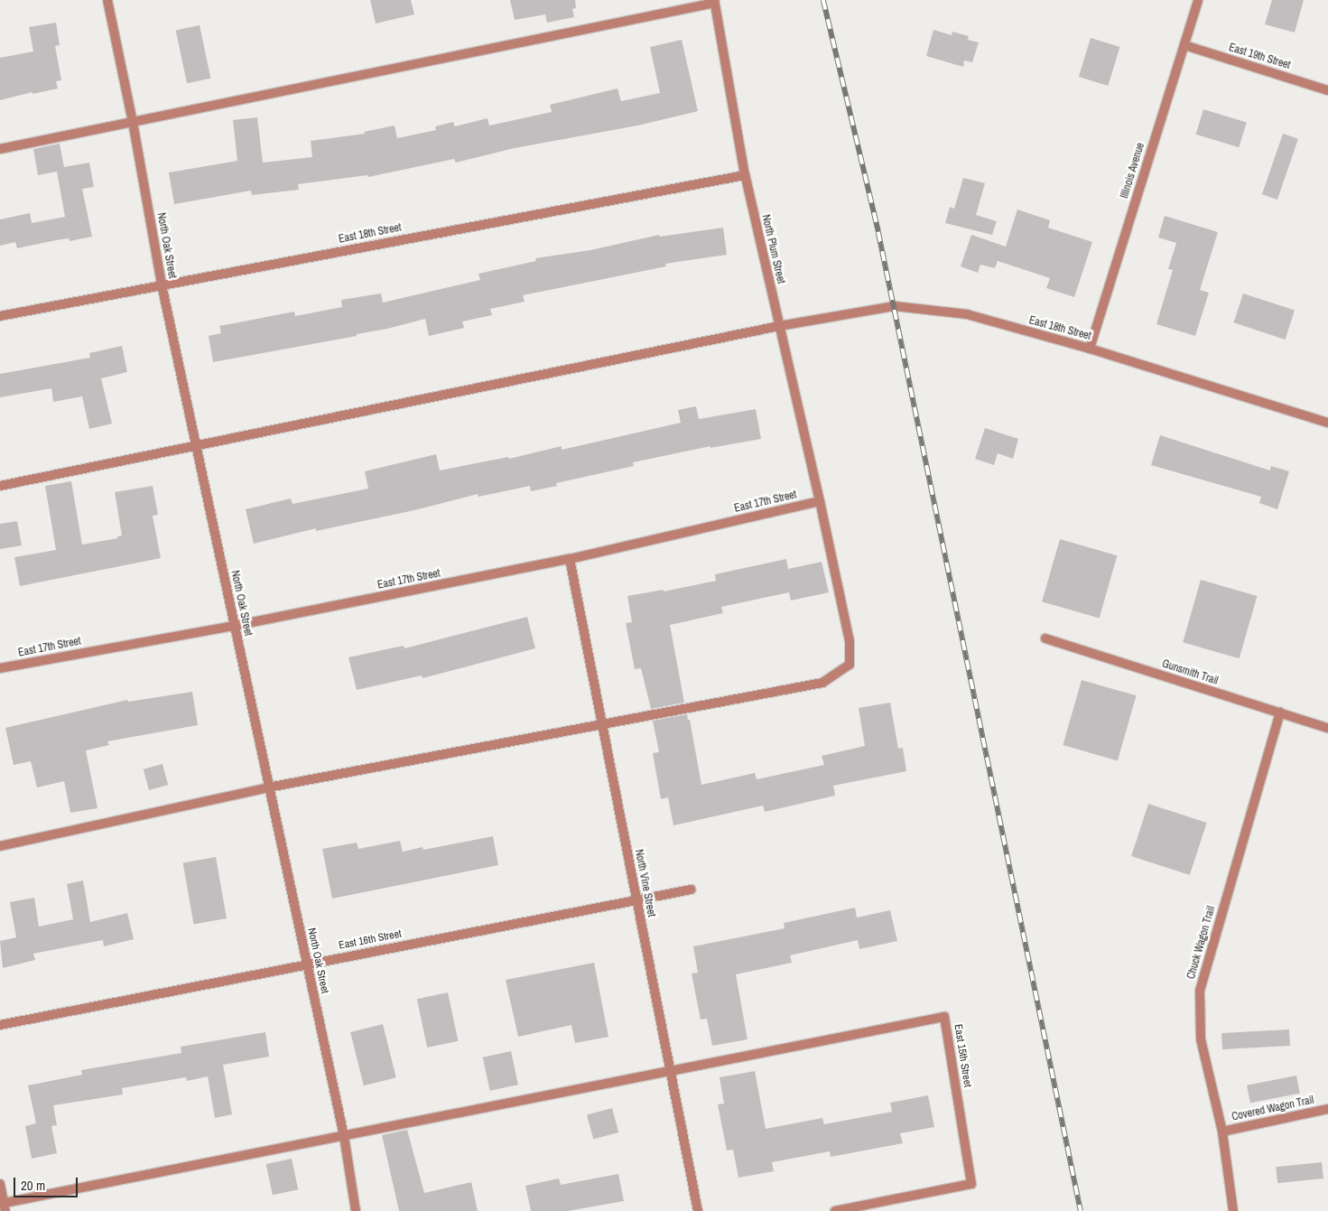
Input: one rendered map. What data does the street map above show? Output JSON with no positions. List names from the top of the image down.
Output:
{
  "streets": {
    "street": [
      "East 19th Street",
      "Illinois Avenue",
      "East 18th Street",
      "North Oak Street",
      "North Plum Street",
      "East 17th Street",
      "Gunsmith Trail",
      "North Vine Street",
      "East 16th Street",
      "Chuck Wagon Trail",
      "East 15th Street",
      "Covered Wagon Trail"
    ]
  },
  "crossings": [
    ["East 19th Street", "Illinois Avenue"],
    ["Illinois Avenue", "East 18th Street"],
    ["East 18th Street", "North Oak Street"],
    ["East 18th Street", "North Plum Street"],
    ["North Oak Street", "East 17th Street"],
    ["North Oak Street", "East 16th Street"],
    ["North Plum Street", "East 17th Street"],
    ["North Plum Street", "North Vine Street"],
    ["East 17th Street", "North Vine Street"],
    ["Gunsmith Trail", "Chuck Wagon Trail"],
    ["North Vine Street", "East 16th Street"],
    ["North Vine Street", "East 15th Street"],
    ["Chuck Wagon Trail", "Covered Wagon Trail"]
  ],
  "scale_bar": "20 m"
}
